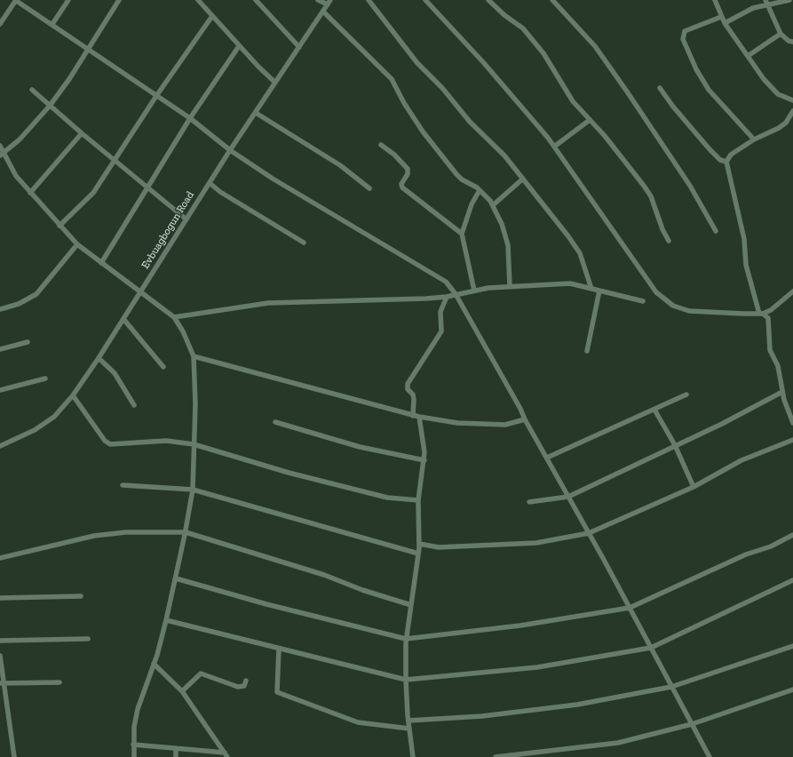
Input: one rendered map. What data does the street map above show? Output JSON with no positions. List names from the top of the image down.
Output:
{
  "streets": {
    "street": ["Evbuagbogun Road"]
  }
}
